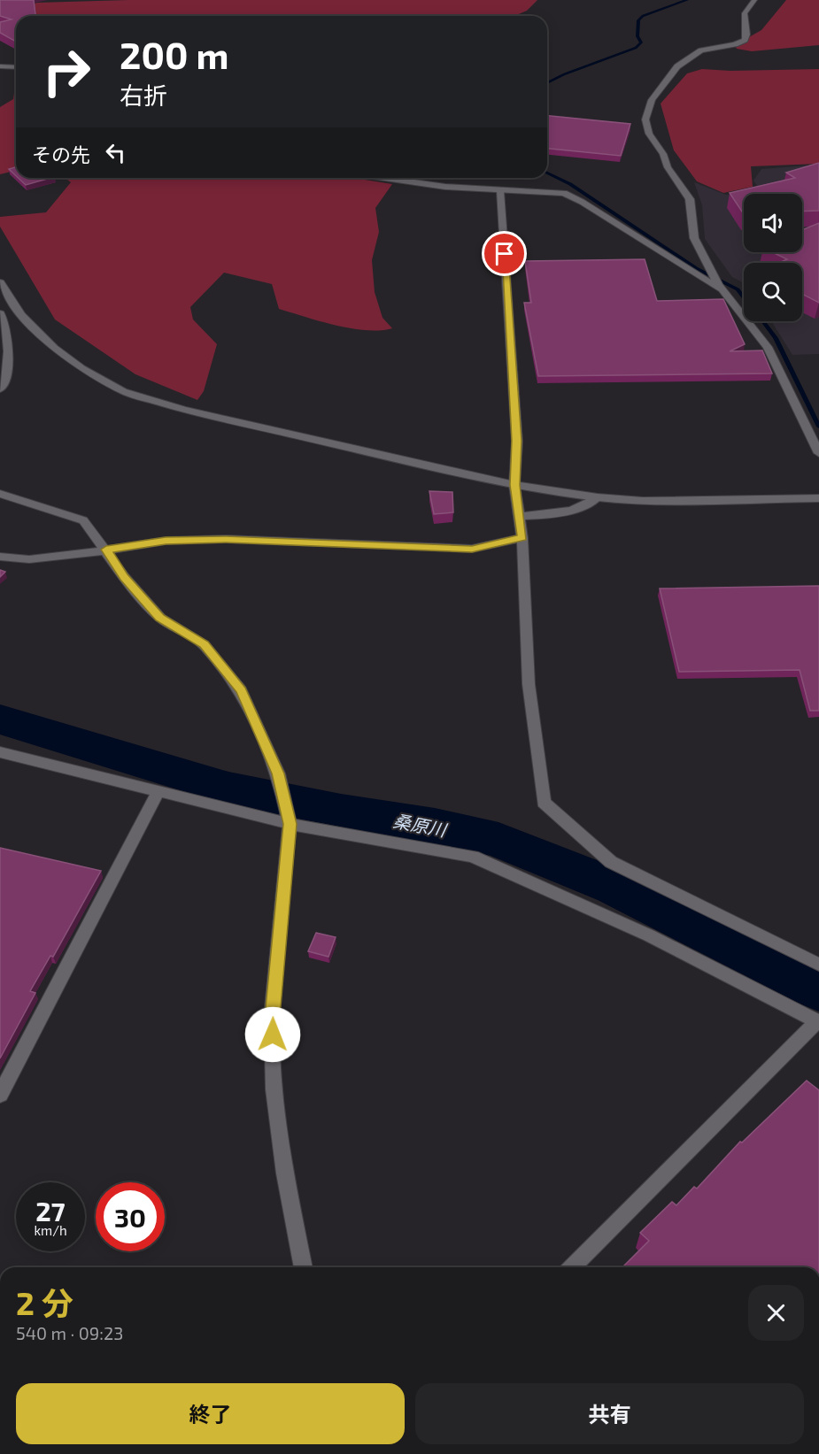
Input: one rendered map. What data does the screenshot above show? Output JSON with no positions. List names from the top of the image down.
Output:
{
  "water": ["桑原川"],
  "page": {
    "turn": ["200 m", "右折"],
    "then": "その先",
    "speed": "27 km/h",
    "limit": "30",
    "heading": ["2 分", "540 m · 09:23"],
    "buttons": ["終了", "共有"]
  }
}
